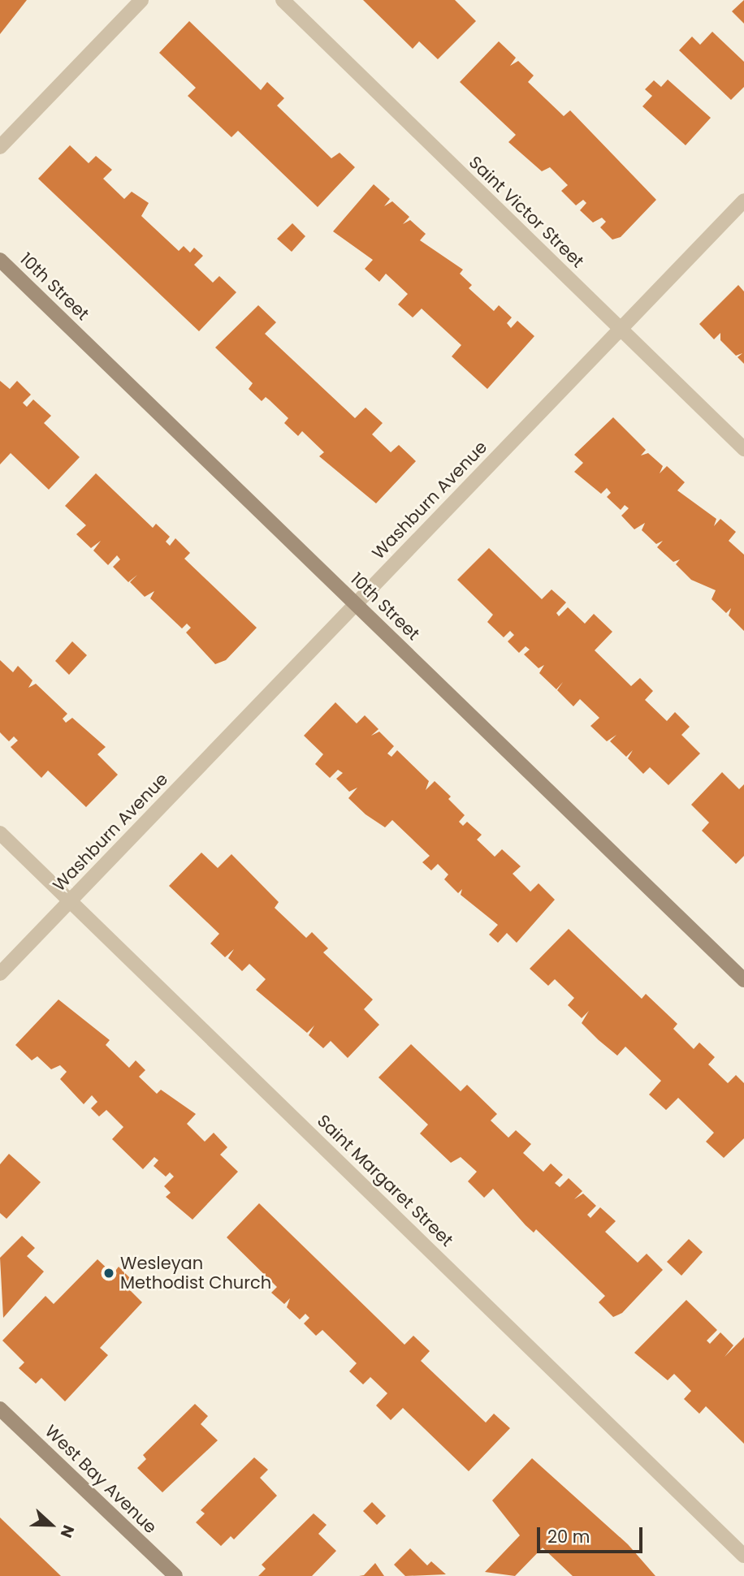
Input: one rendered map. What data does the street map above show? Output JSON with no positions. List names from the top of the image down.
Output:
{
  "streets": {
    "street": [
      "Saint Victor Street",
      "10th Street",
      "Washburn Avenue",
      "Saint Margaret Street",
      "West Bay Avenue"
    ]
  },
  "crossings": [
    ["Saint Victor Street", "Washburn Avenue"],
    ["10th Street", "Washburn Avenue"],
    ["Washburn Avenue", "Saint Margaret Street"]
  ],
  "places": ["Wesleyan Methodist Church"],
  "scale_bar": "20 m",
  "north": "right"
}
